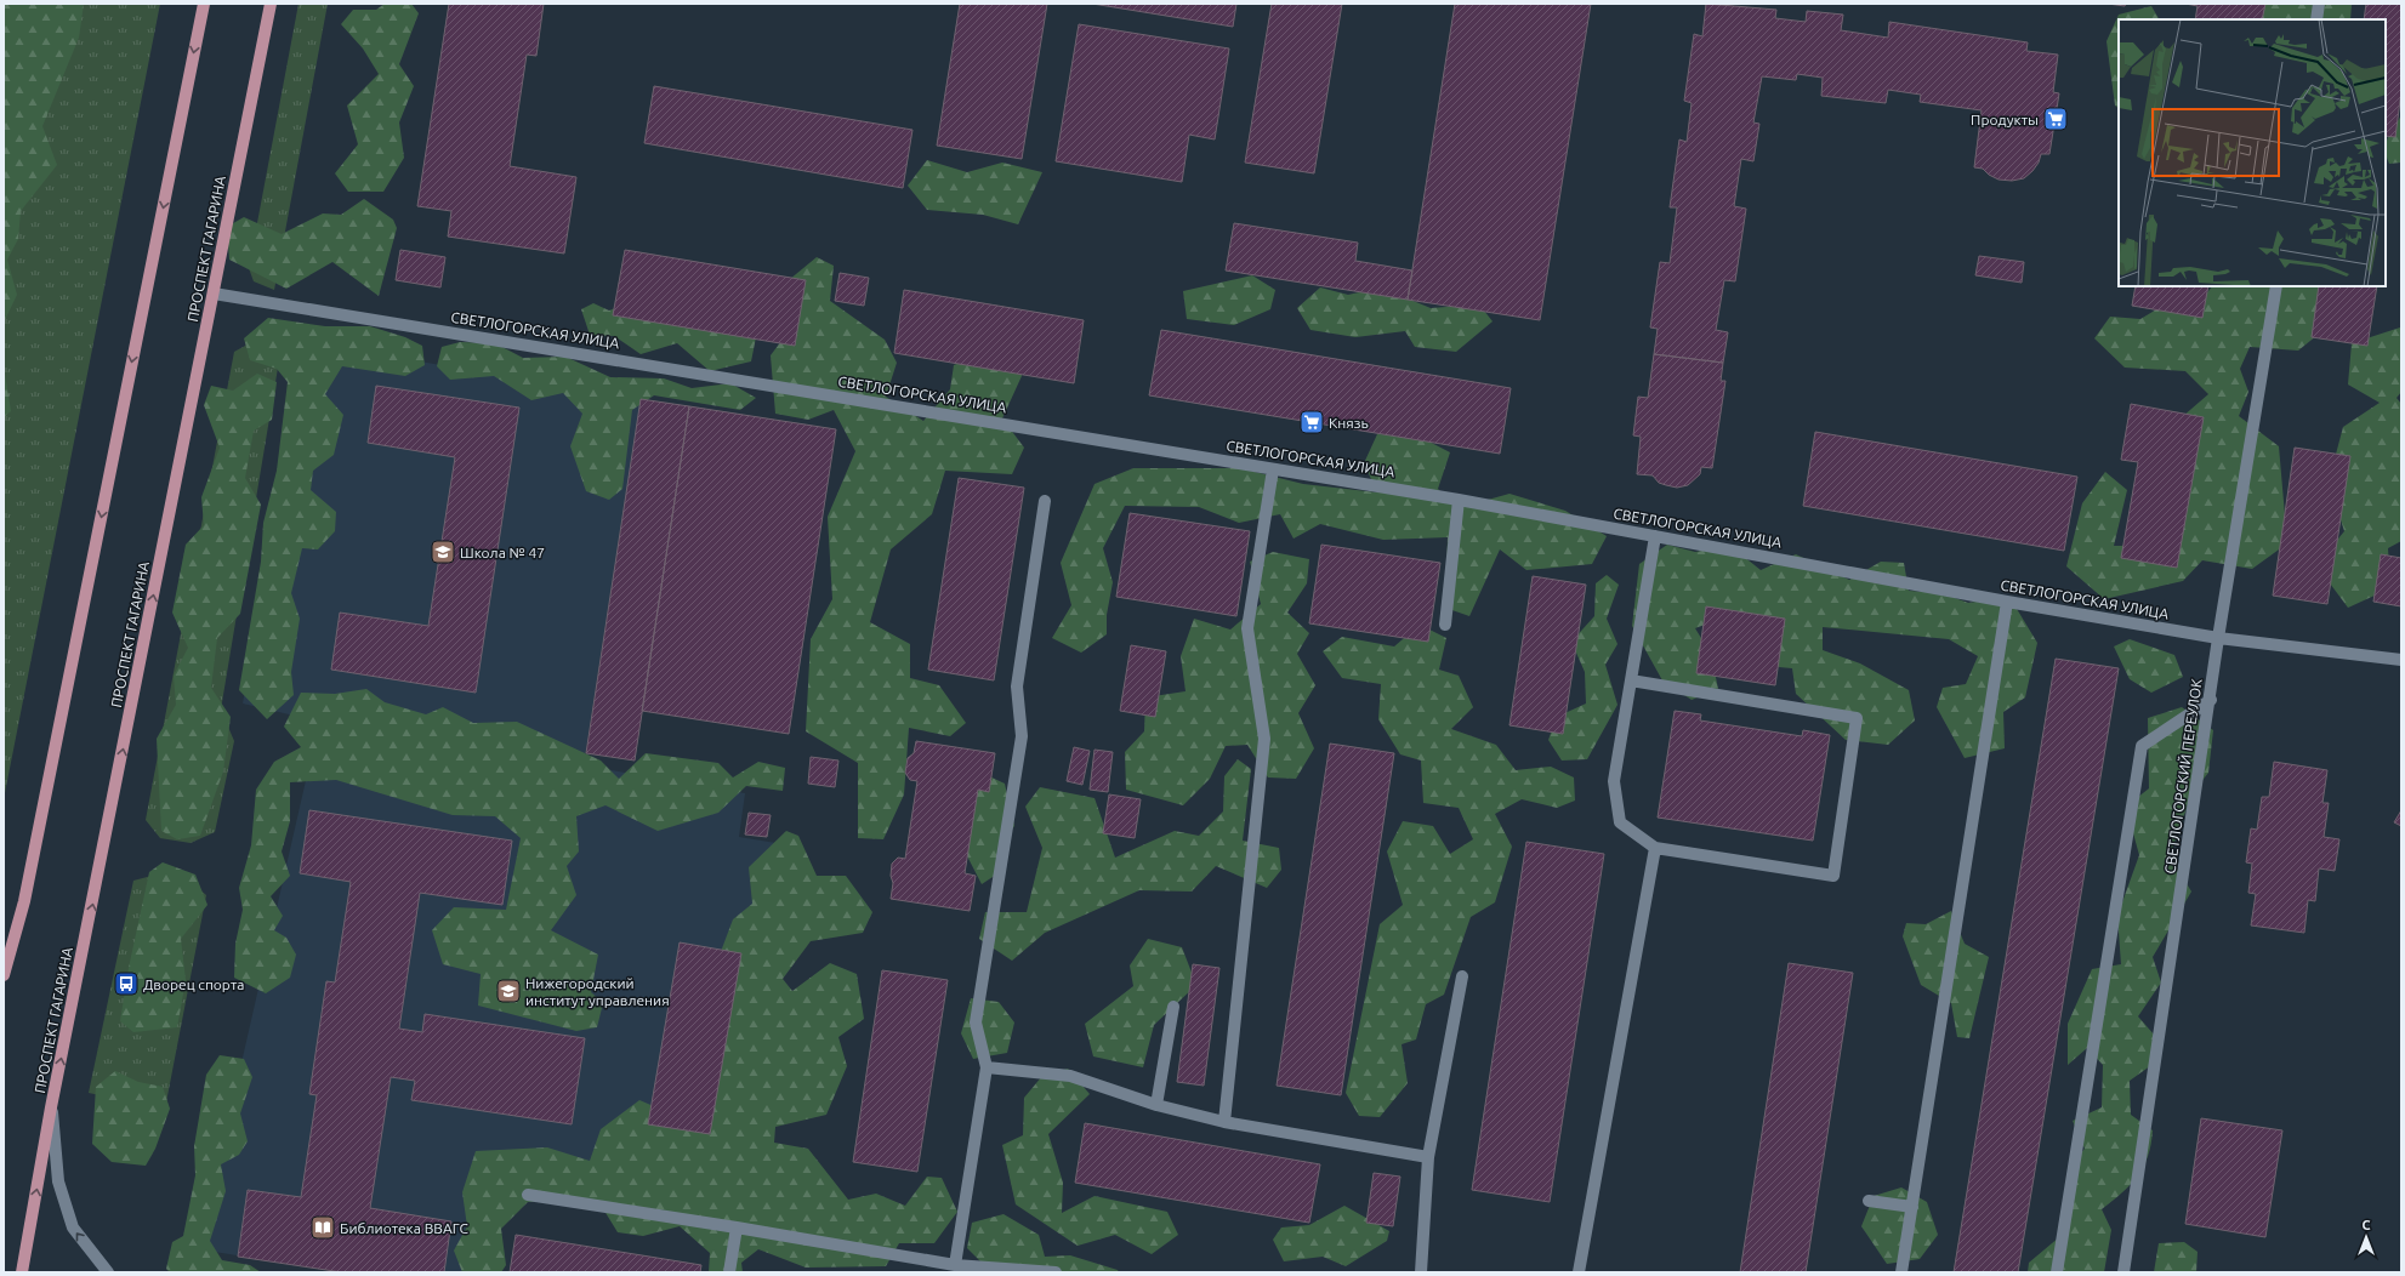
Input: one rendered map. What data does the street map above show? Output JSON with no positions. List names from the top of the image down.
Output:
{
  "streets": {
    "main road": ["ПРОСПЕКТ ГАГАРИНА"],
    "street": ["СВЕТЛОГОРСКАЯ УЛИЦА", "СВЕТЛОГОРСКИЙ ПЕРЕУЛОК"]
  },
  "crossings": [
    ["ПРОСПЕКТ ГАГАРИНА", "СВЕТЛОГОРСКАЯ УЛИЦА"],
    ["СВЕТЛОГОРСКАЯ УЛИЦА", "СВЕТЛОГОРСКИЙ ПЕРЕУЛОК"]
  ],
  "places": {
    "supermarket": ["Продукты", "Князь"],
    "school or university": ["Школа № 47", "Нижегородский институт управления"],
    "bus stop": ["Дворец спорта"],
    "library": ["Библиотека ВВАГС"]
  },
  "north": "top"
}
